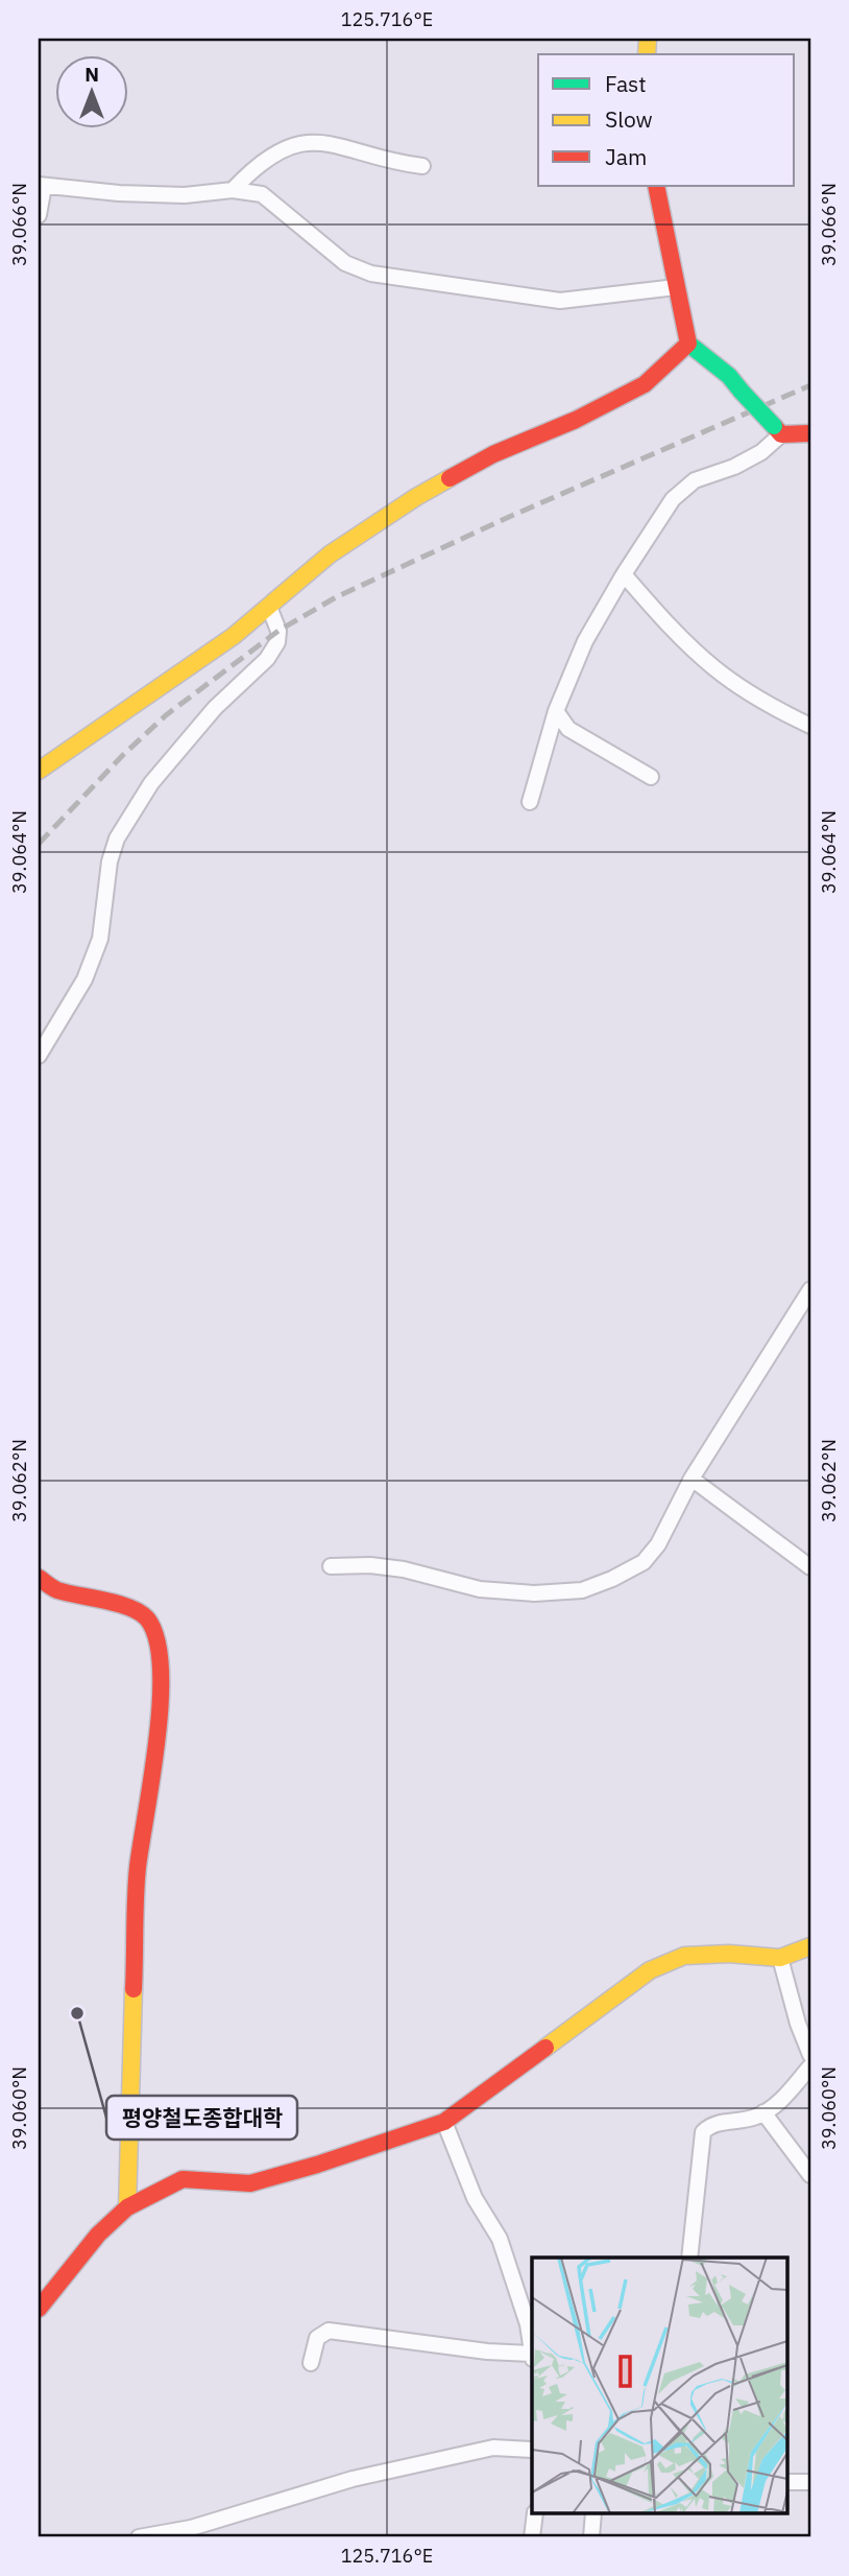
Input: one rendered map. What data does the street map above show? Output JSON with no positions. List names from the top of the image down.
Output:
{
  "places": ["평양철도종합대학"],
  "legend": ["Fast", "Slow", "Jam"],
  "north": "top",
  "coordinates": [
    "125.716°E",
    "39.066°N",
    "39.064°N",
    "39.062°N",
    "39.060°N"
  ]
}
